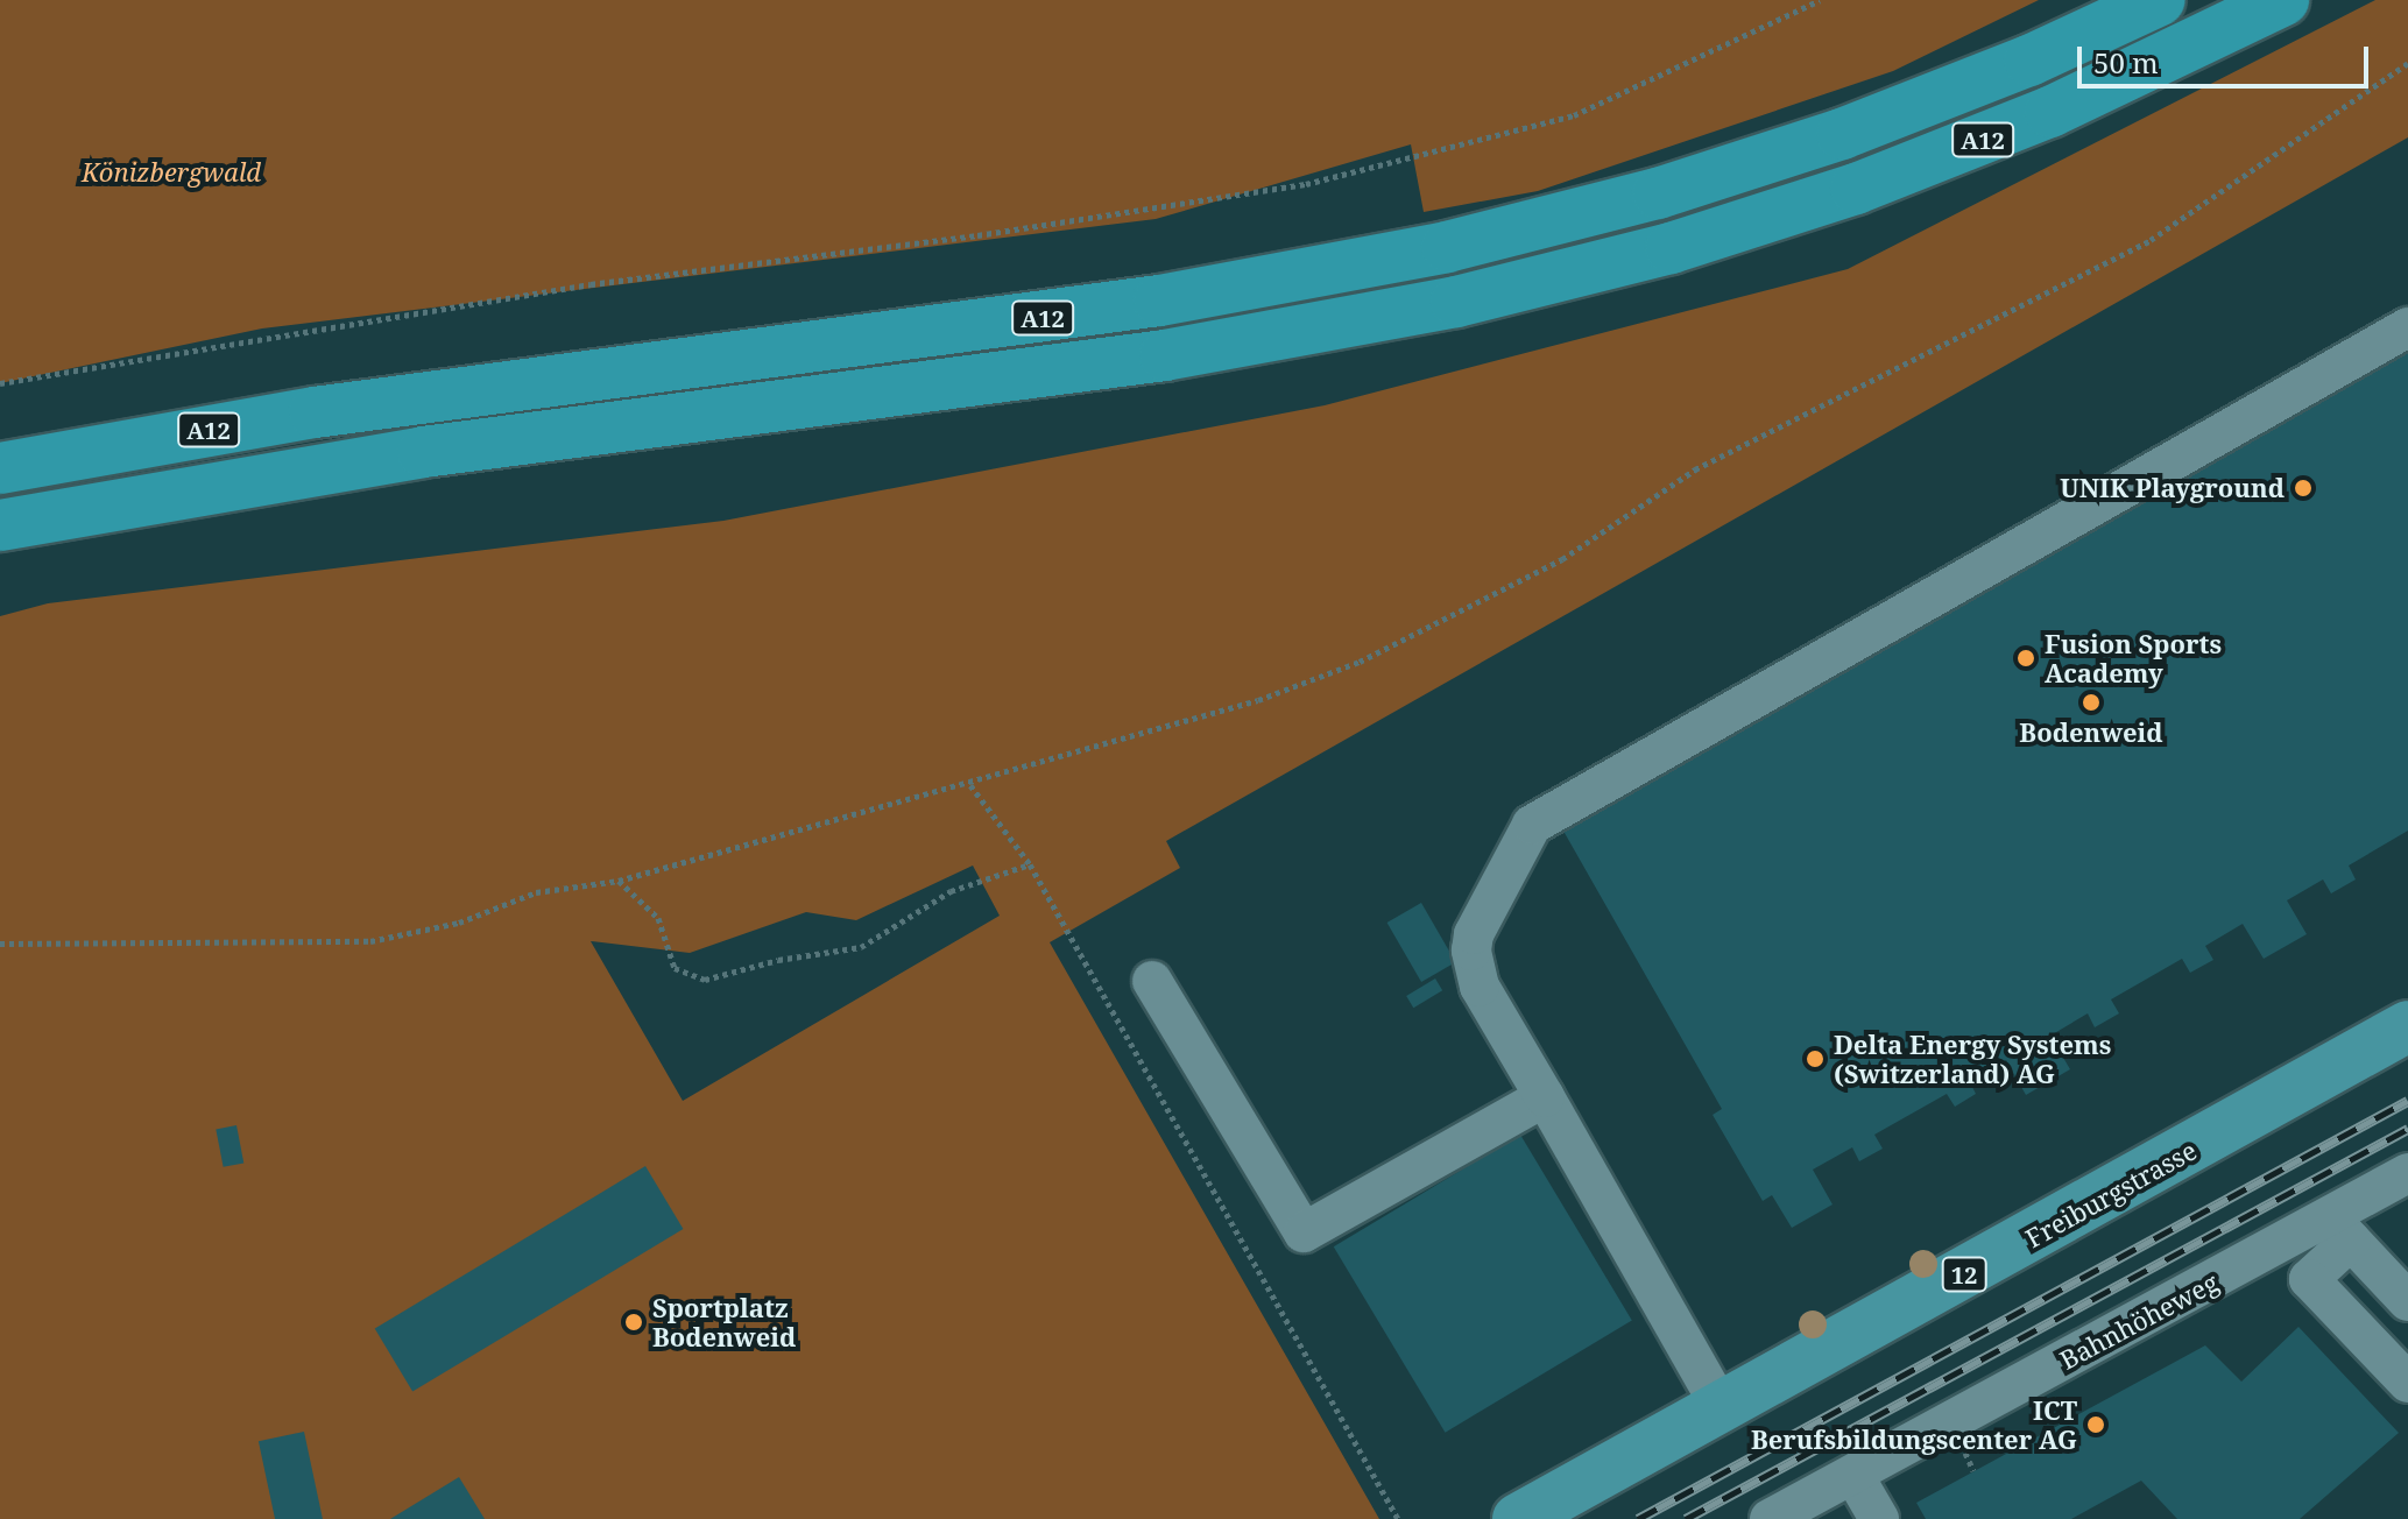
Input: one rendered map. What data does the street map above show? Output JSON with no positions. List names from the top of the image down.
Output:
{
  "streets": {
    "highway": ["A12"],
    "main road": ["Freiburgstrasse", "12"],
    "street": ["Bahnhöheweg"]
  },
  "parks": ["Könizbergwald"],
  "places": [
    "UNIK Playground",
    "Fusion Sports Academy",
    "Bodenweid",
    "Delta Energy Systems (Switzerland) AG",
    "Sportplatz Bodenweid",
    "ICT Berufsbildungscenter AG"
  ],
  "scale_bar": "50 m"
}
